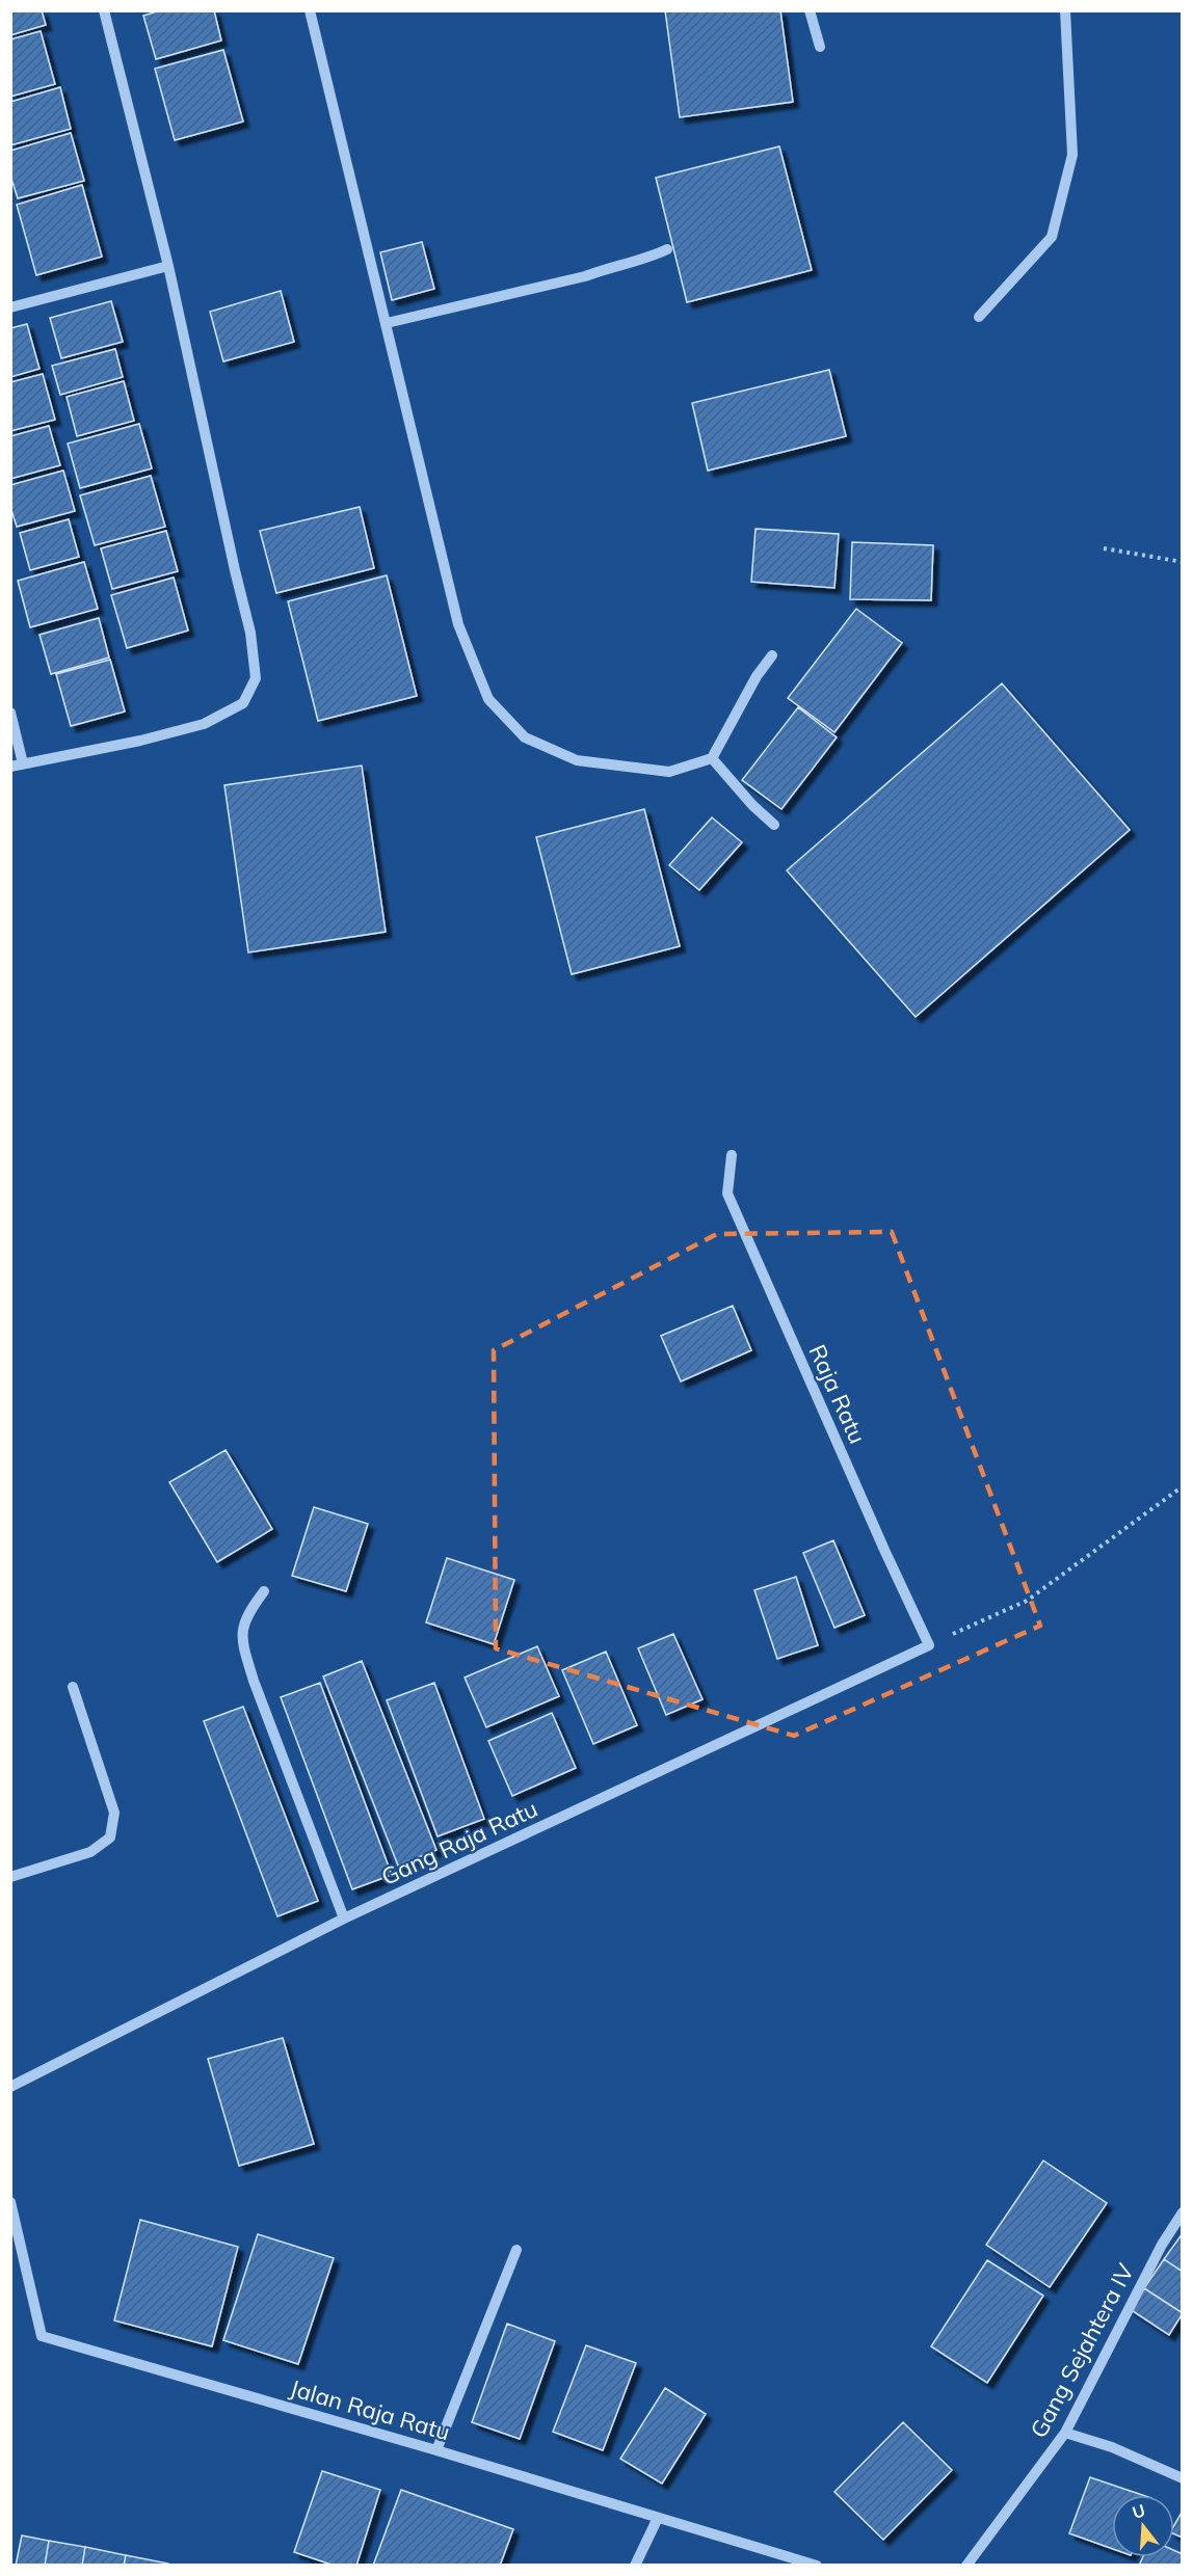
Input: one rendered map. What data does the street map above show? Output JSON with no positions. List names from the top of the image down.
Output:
{
  "streets": {
    "street": [
      "Raja Ratu",
      "Gang Raja Ratu",
      "Gang Sejahtera IV",
      "Jalan Raja Ratu"
    ]
  },
  "crossings": [
    ["Raja Ratu", "Gang Raja Ratu"]
  ],
  "north": "top"
}
